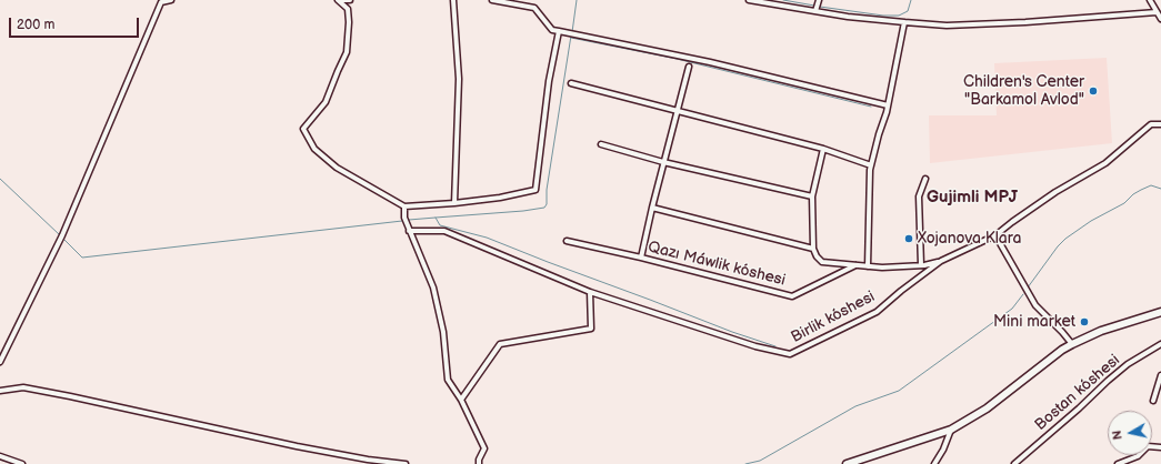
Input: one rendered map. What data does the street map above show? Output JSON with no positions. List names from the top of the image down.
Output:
{
  "streets": {
    "street": ["Qazı Máwlik kóshesi", "Birlik kóshesi", "Bostan kóshesi"]
  },
  "districts": ["Gujimli MPJ"],
  "places": ["Children's Center \"Barkamol Avlod\"", "Xojanova Klara", "Mini market"],
  "scale_bar": "200 m",
  "north": "left"
}
